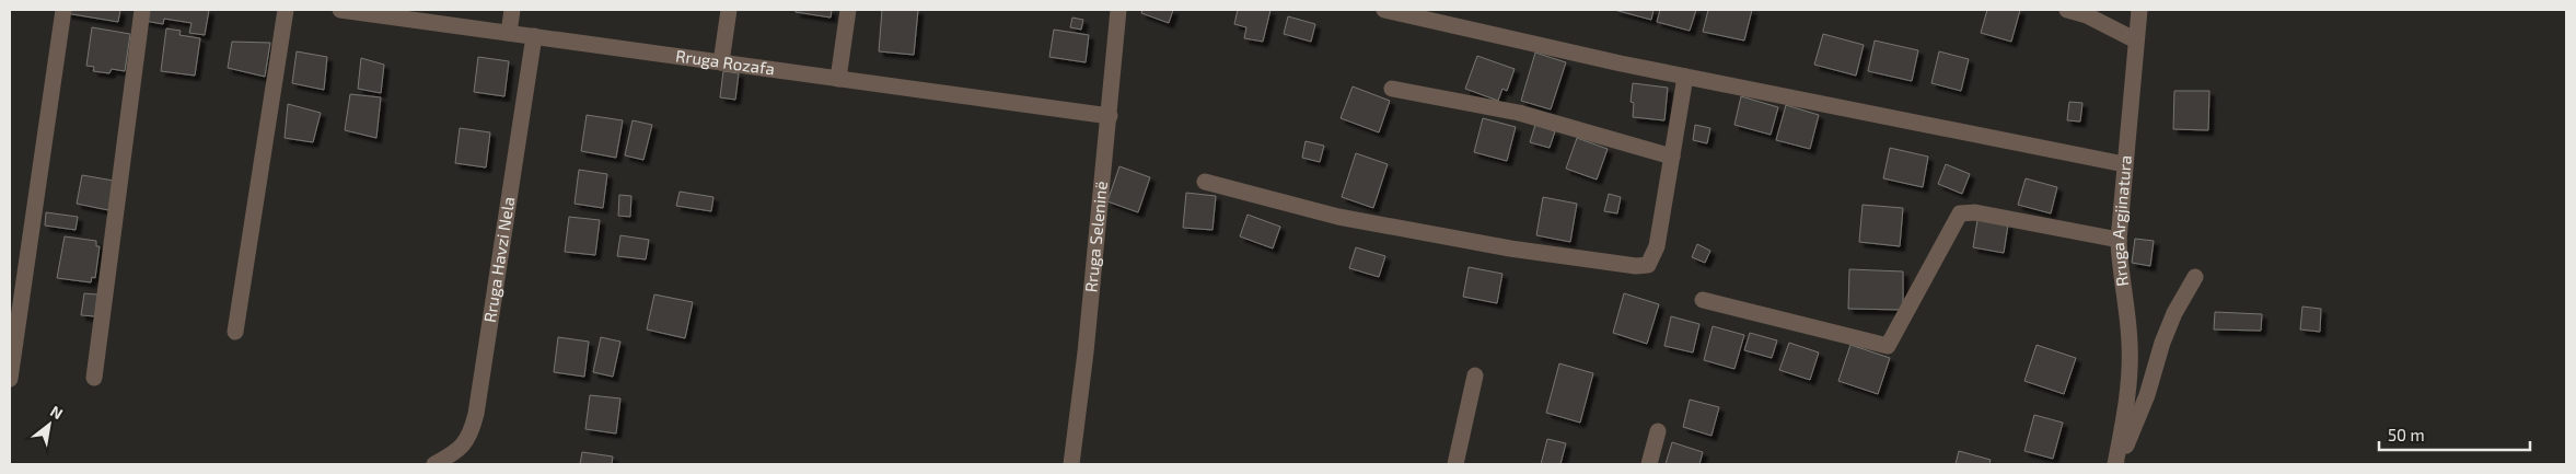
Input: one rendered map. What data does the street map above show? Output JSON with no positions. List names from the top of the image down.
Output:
{
  "streets": {
    "street": [
      "Rruga Rozafa",
      "Rruga Argjinatura",
      "Rruga Seleninë",
      "Rruga Havzi Nela"
    ]
  },
  "crossings": [
    ["Rruga Rozafa", "Rruga Seleninë"],
    ["Rruga Rozafa", "Rruga Havzi Nela"]
  ],
  "scale_bar": "50 m",
  "north": "top right"
}
